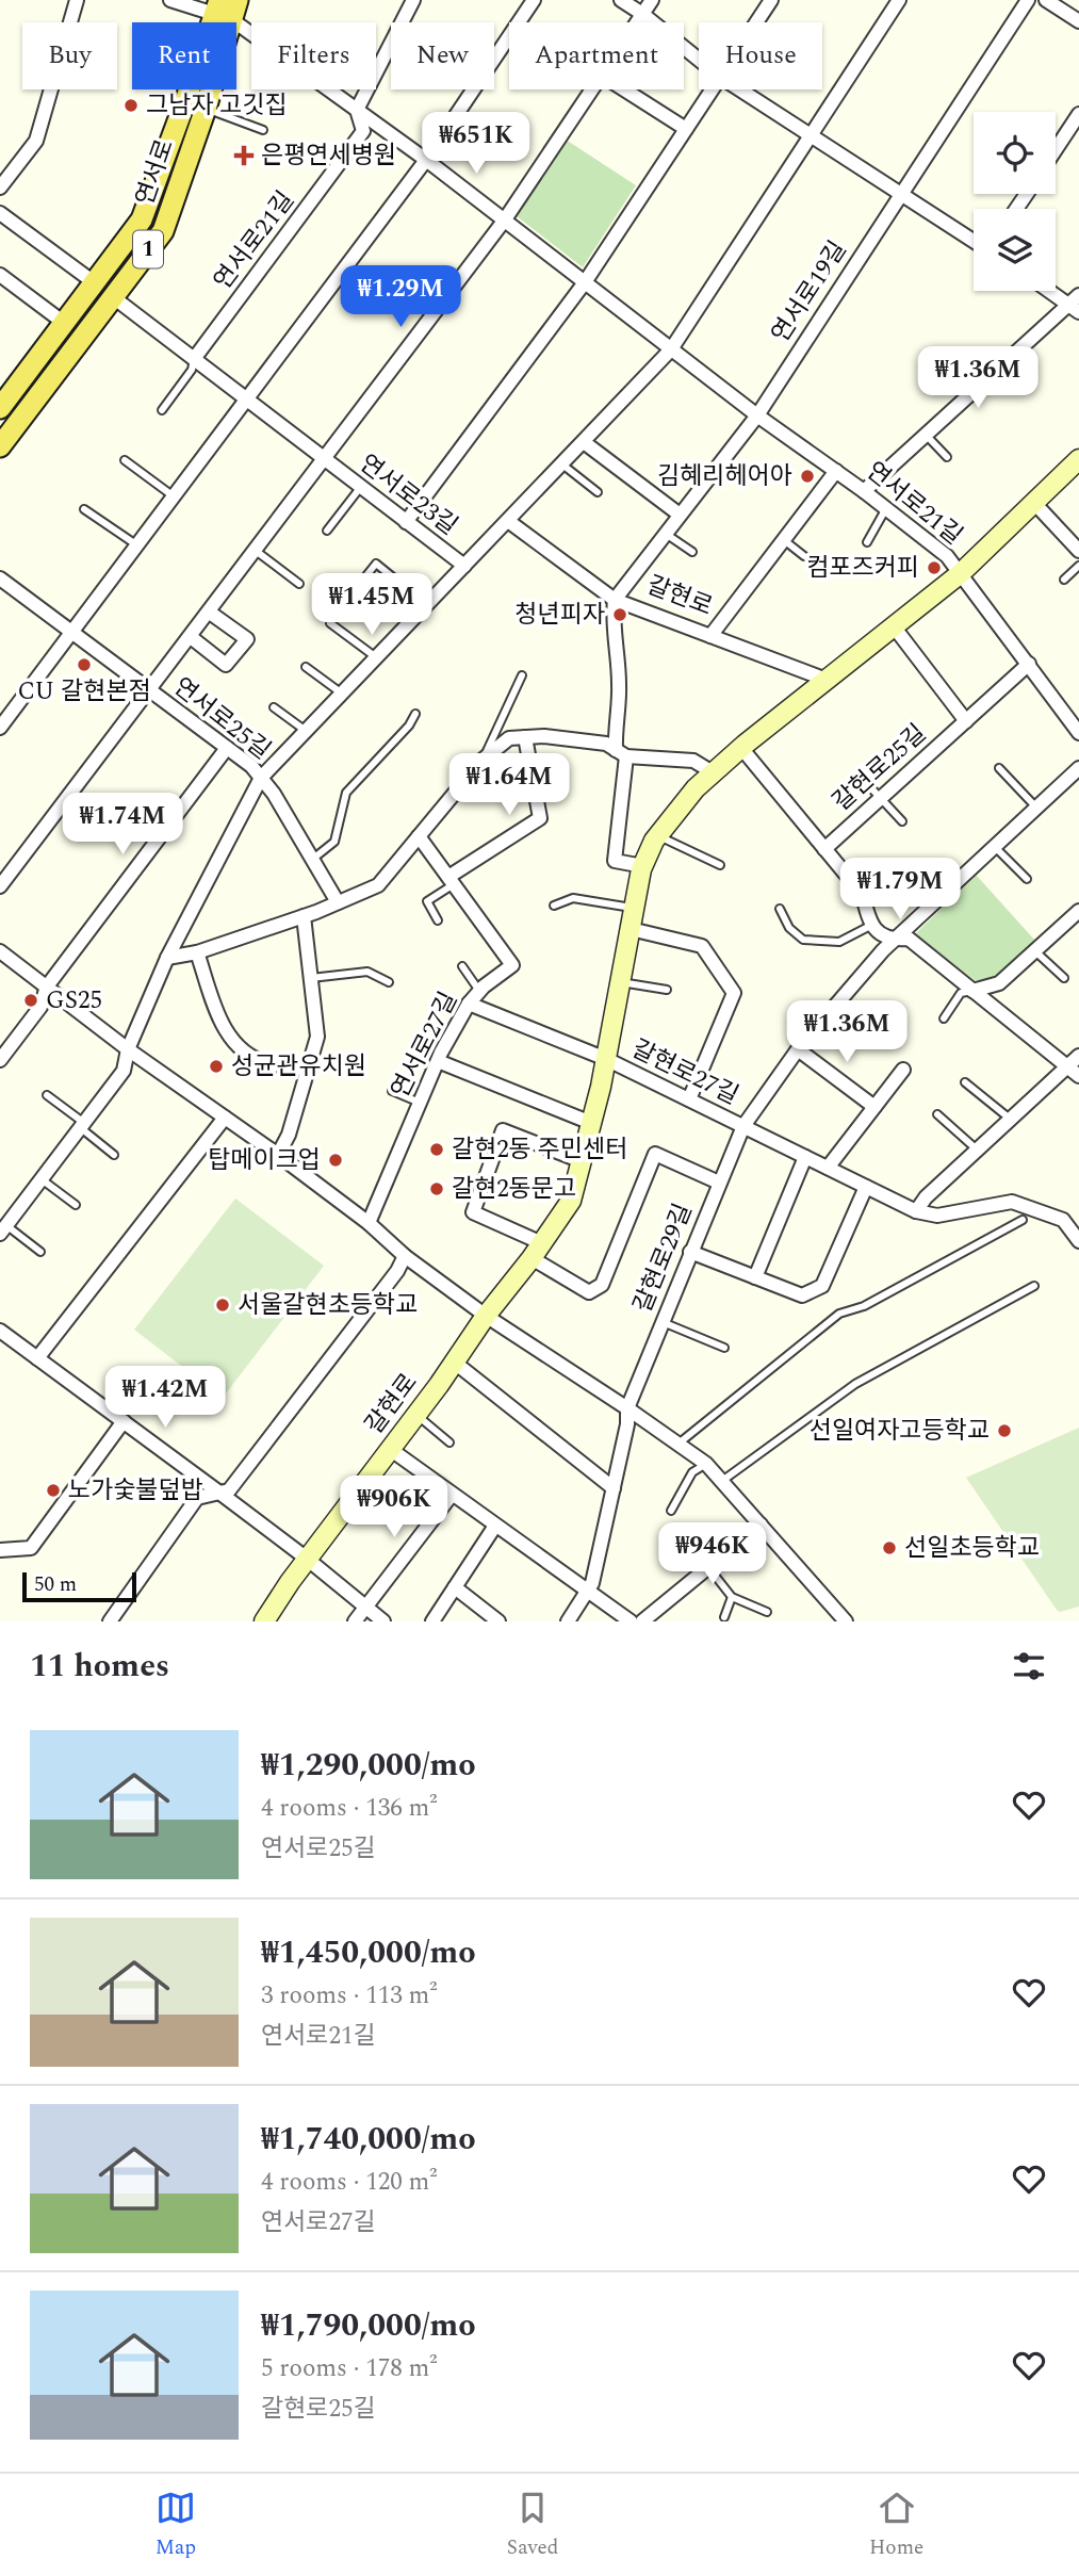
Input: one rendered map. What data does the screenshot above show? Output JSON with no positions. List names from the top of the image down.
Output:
{
  "streets": {
    "main road": ["연서로", "1", "갈현로"],
    "street": [
      "연서로21길",
      "연서로19길",
      "연서로23길",
      "연서로25길",
      "갈현로25길",
      "연서로27길",
      "갈현로27길",
      "갈현로29길"
    ]
  },
  "crossings": [
    ["연서로", "연서로21길"],
    ["연서로", "연서로23길"],
    ["연서로21길", "연서로19길"],
    ["연서로21길", "연서로23길"],
    ["연서로21길", "갈현로"],
    ["연서로21길", "갈현로25길"],
    ["연서로23길", "연서로25길"],
    ["갈현로", "갈현로25길"],
    ["갈현로", "갈현로27길"],
    ["갈현로27길", "갈현로29길"]
  ],
  "places": {
    "other": [
      "그남자 고깃집",
      "김혜리헤어아",
      "컴포즈커피",
      "청년피자",
      "CU 갈현본점",
      "GS25",
      "성균관유치원",
      "갈현2동 주민센터",
      "탑메이크업",
      "갈현2동문고",
      "서울갈현초등학교",
      "선일여자고등학교",
      "노가숯불덮밥",
      "선일초등학교"
    ],
    "health": ["은평연세병원"]
  },
  "scale_bar": "50 m",
  "page": {
    "chip": [
      "Buy",
      "Rent",
      "Filters",
      "New",
      "Apartment",
      "House"
    ],
    "price": [
      "₩651K",
      "₩1.29M",
      "₩1.36M",
      "₩1.45M",
      "₩1.64M",
      "₩1.74M",
      "₩1.79M",
      "₩1.36M",
      "₩1.42M",
      "₩906K",
      "₩946K"
    ],
    "scale": "50 m",
    "heading": "11 homes",
    "list": [
      {
        "name": "₩1,290,000/mo",
        "note": "4 rooms · 136 m² · 연서로25길"
      },
      {
        "name": "₩1,450,000/mo",
        "note": "3 rooms · 113 m² · 연서로21길"
      },
      {
        "name": "₩1,740,000/mo",
        "note": "4 rooms · 120 m² · 연서로27길"
      },
      {
        "name": "₩1,790,000/mo",
        "note": "5 rooms · 178 m² · 갈현로25길"
      }
    ],
    "tabs": ["Map", "Saved", "Home"]
  }
}
